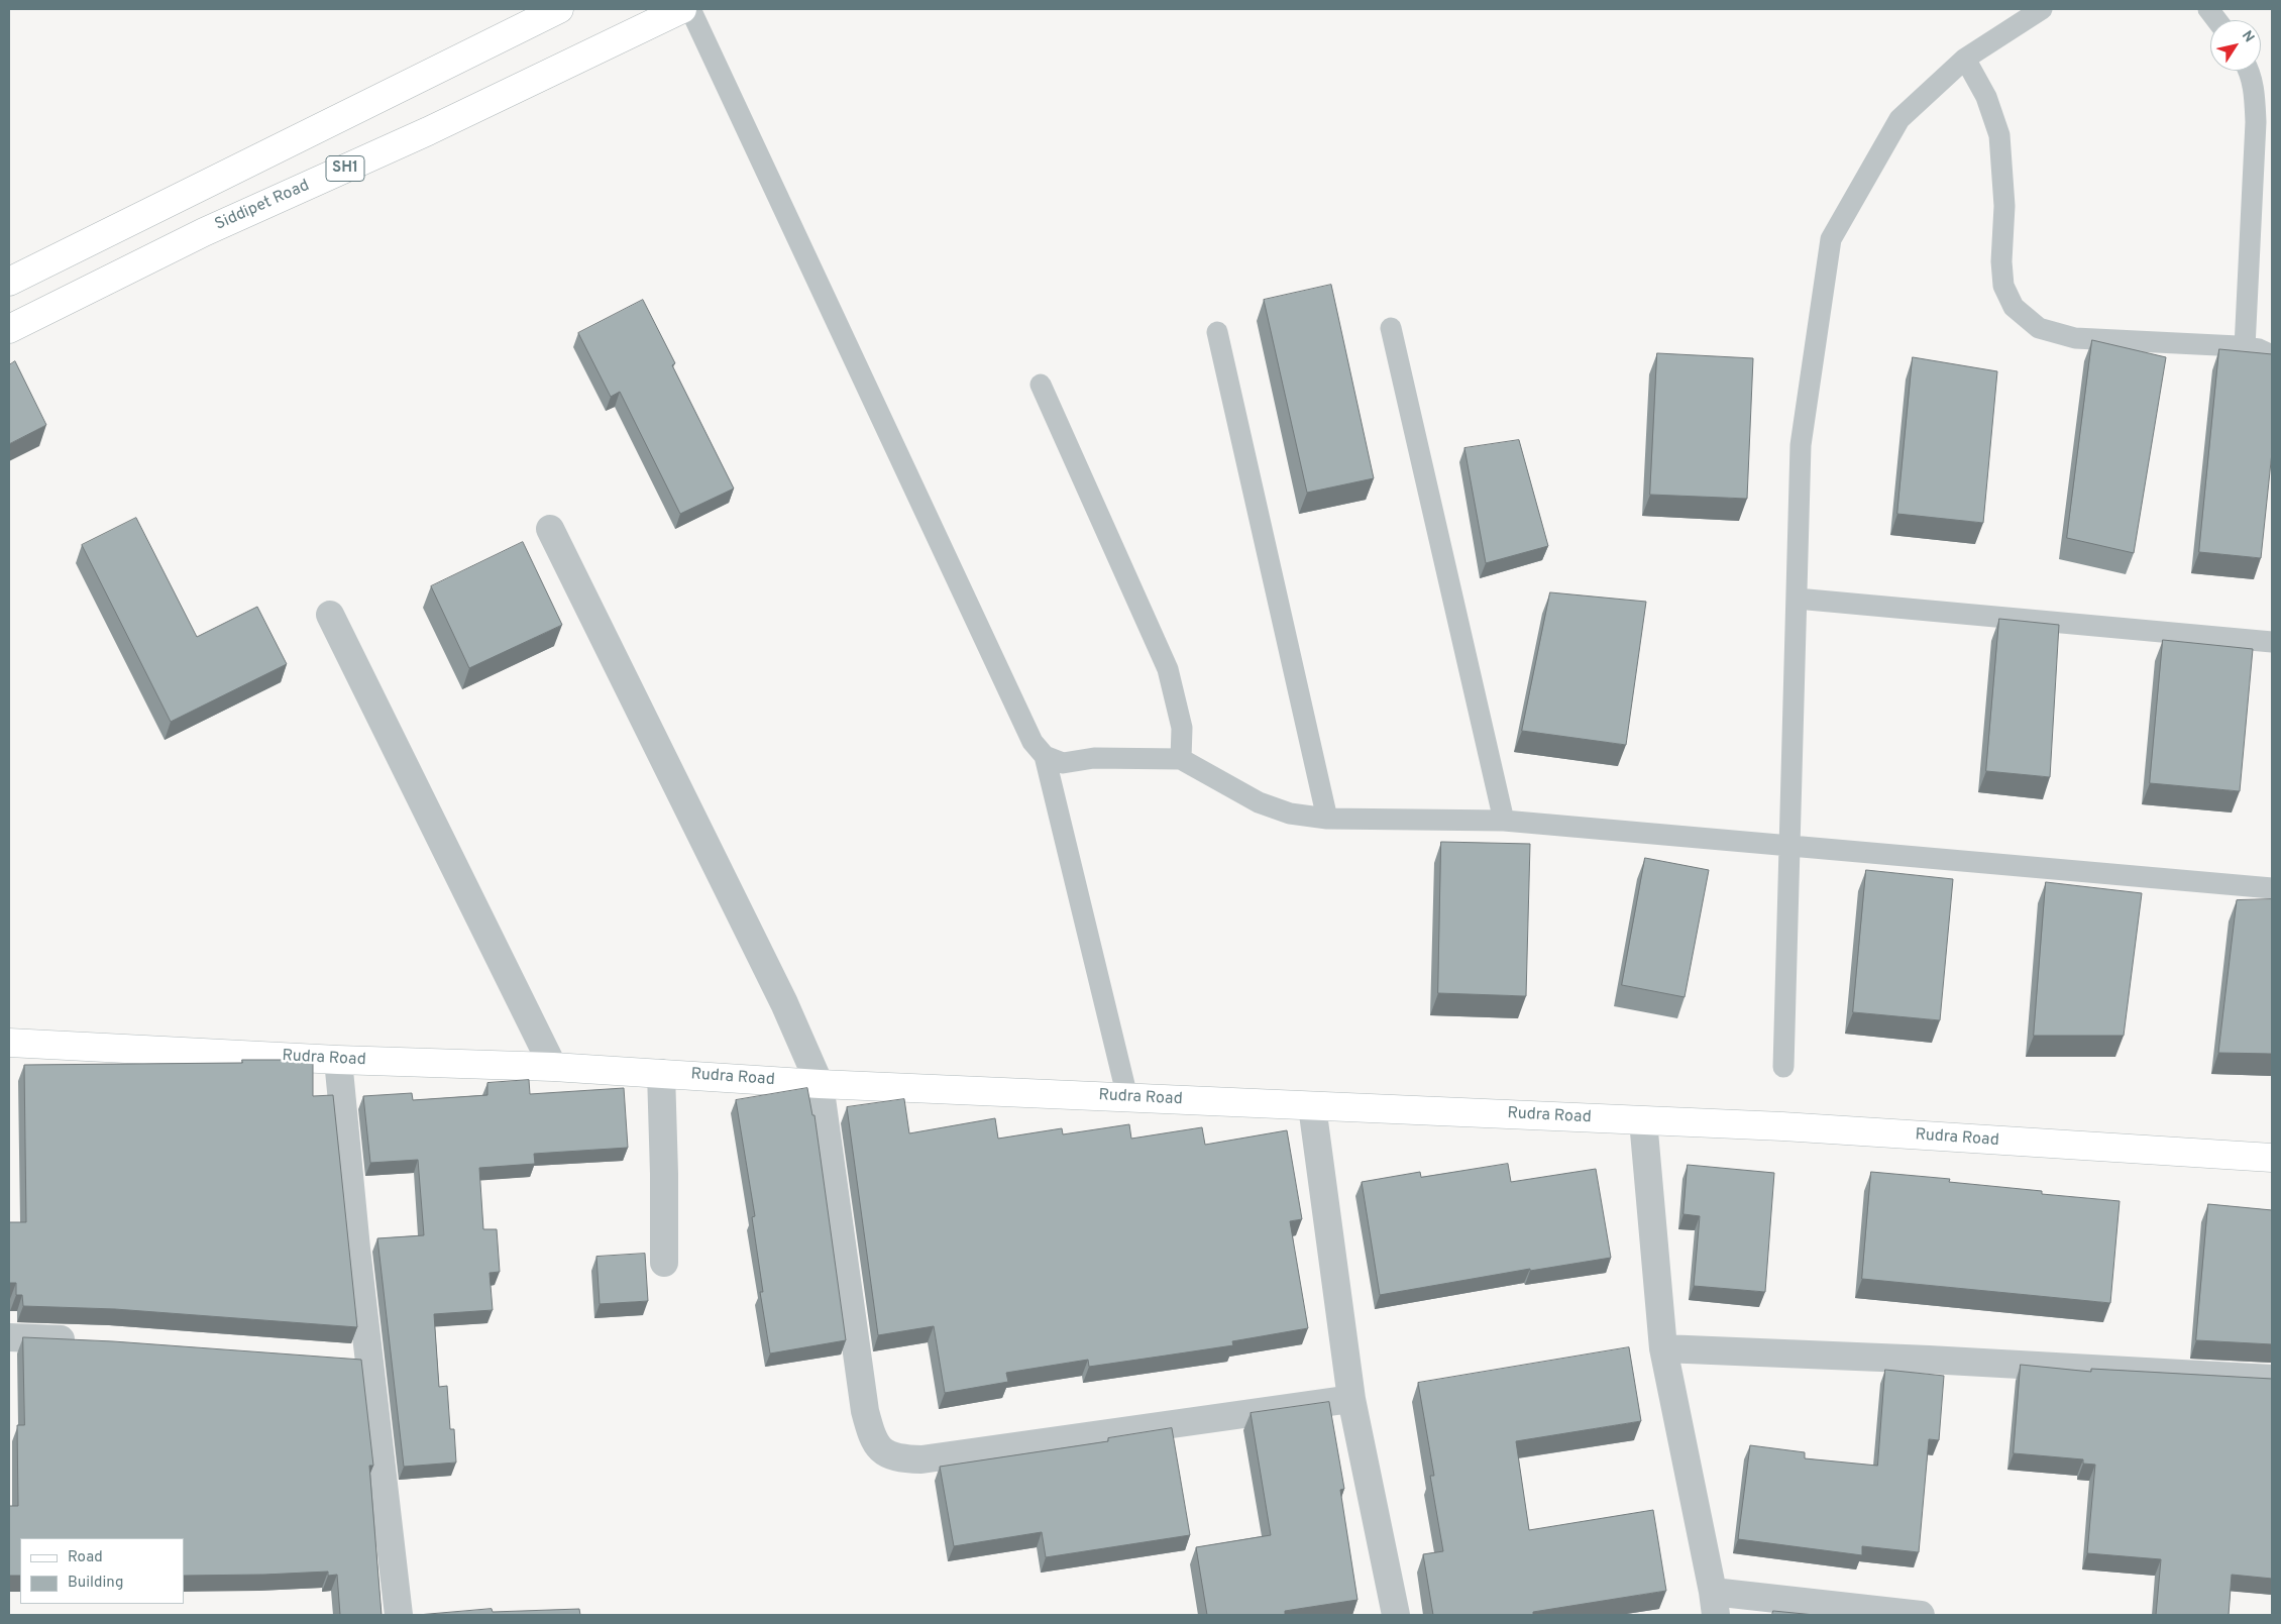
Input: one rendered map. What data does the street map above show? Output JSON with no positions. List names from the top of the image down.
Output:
{
  "streets": {
    "main road": ["SH1", "Siddipet Road", "Rudra Road"]
  },
  "legend": ["Road", "Building"],
  "north": "top right"
}
